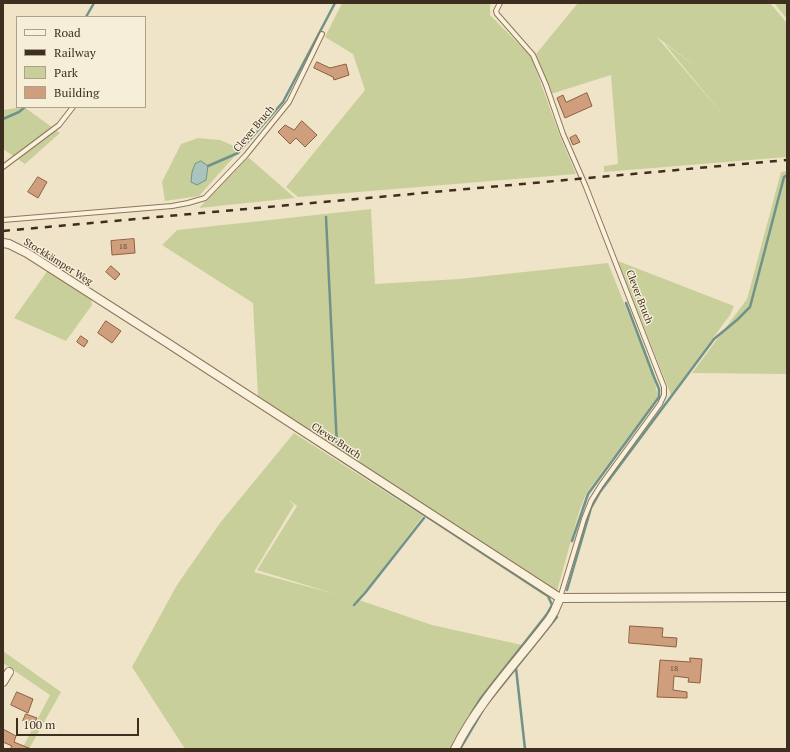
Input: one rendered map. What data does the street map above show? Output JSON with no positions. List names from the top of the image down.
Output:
{
  "streets": {
    "street": ["Clever Bruch", "Stockkämper Weg"]
  },
  "crossings": [
    ["Clever Bruch", "Stockkämper Weg"]
  ],
  "house_numbers": ["18", "18"],
  "legend": [
    "Road",
    "Railway",
    "Park",
    "Building"
  ],
  "scale_bar": "100 m"
}
